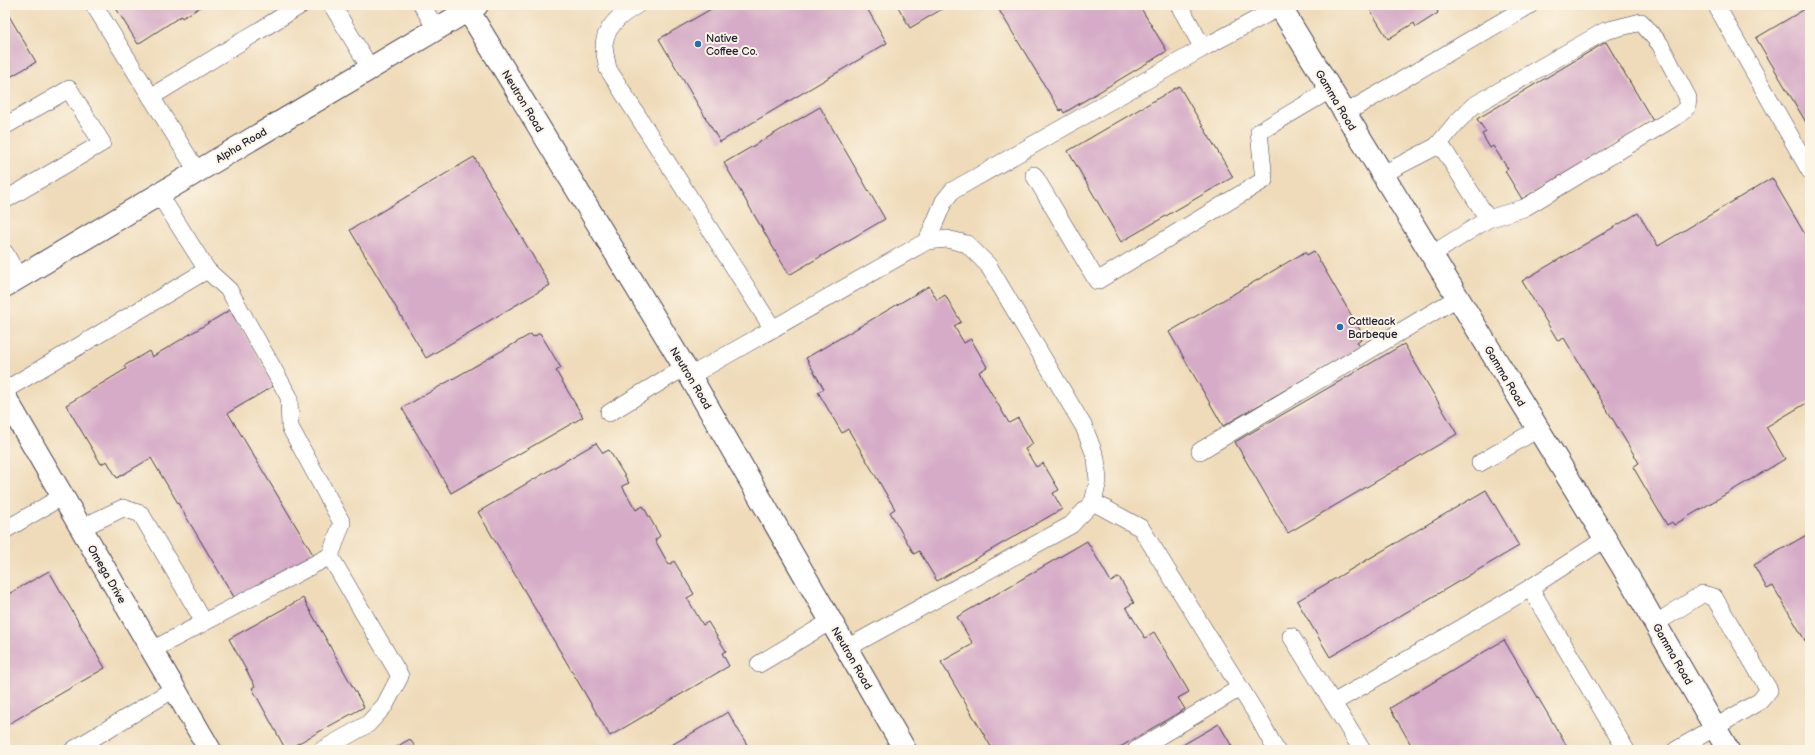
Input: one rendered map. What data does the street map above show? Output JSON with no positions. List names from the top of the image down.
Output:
{
  "streets": {
    "street": [
      "Gamma Road",
      "Neutron Road",
      "Alpha Road",
      "Omega Drive"
    ]
  },
  "crossings": [
    ["Neutron Road", "Alpha Road"]
  ],
  "places": ["Native Coffee Co.", "Cattleack Barbeque"]
}
